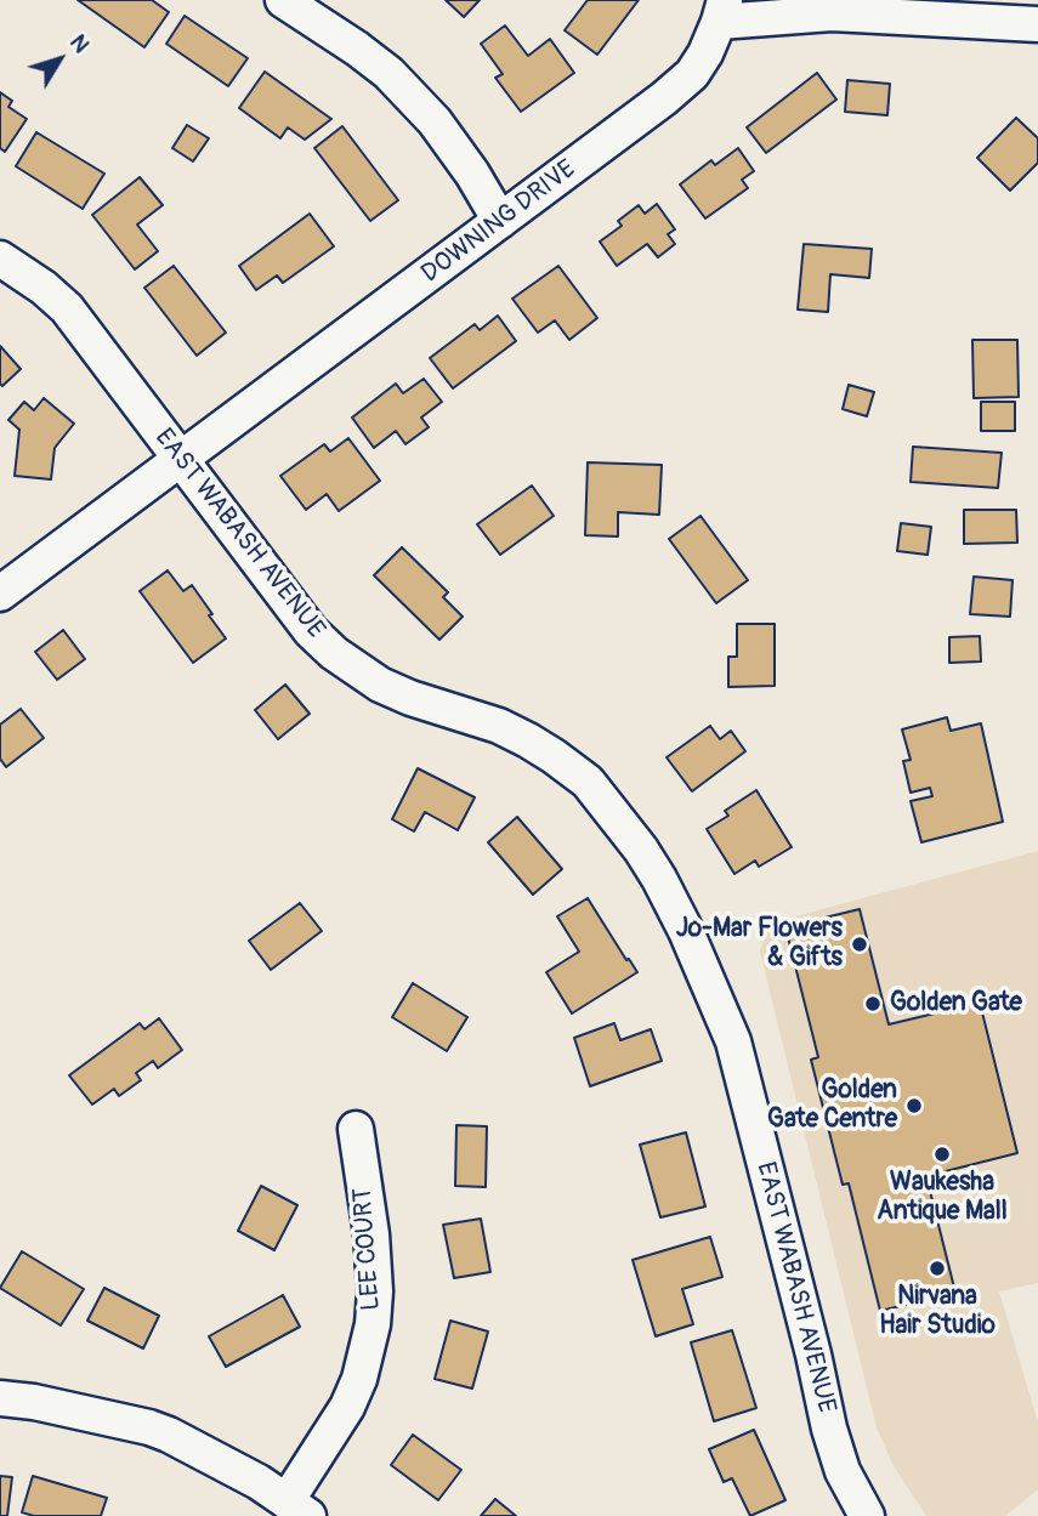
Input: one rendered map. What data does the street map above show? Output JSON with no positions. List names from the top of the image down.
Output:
{
  "streets": {
    "street": ["DOWNING DRIVE", "EAST WABASH AVENUE", "LEE COURT"]
  },
  "crossings": [
    ["DOWNING DRIVE", "EAST WABASH AVENUE"]
  ],
  "places": [
    "Jo-Mar Flowers & Gifts",
    "Golden Gate",
    "Golden Gate Centre",
    "Waukesha Antique Mall",
    "Nirvana Hair Studio"
  ],
  "north": "top right"
}
